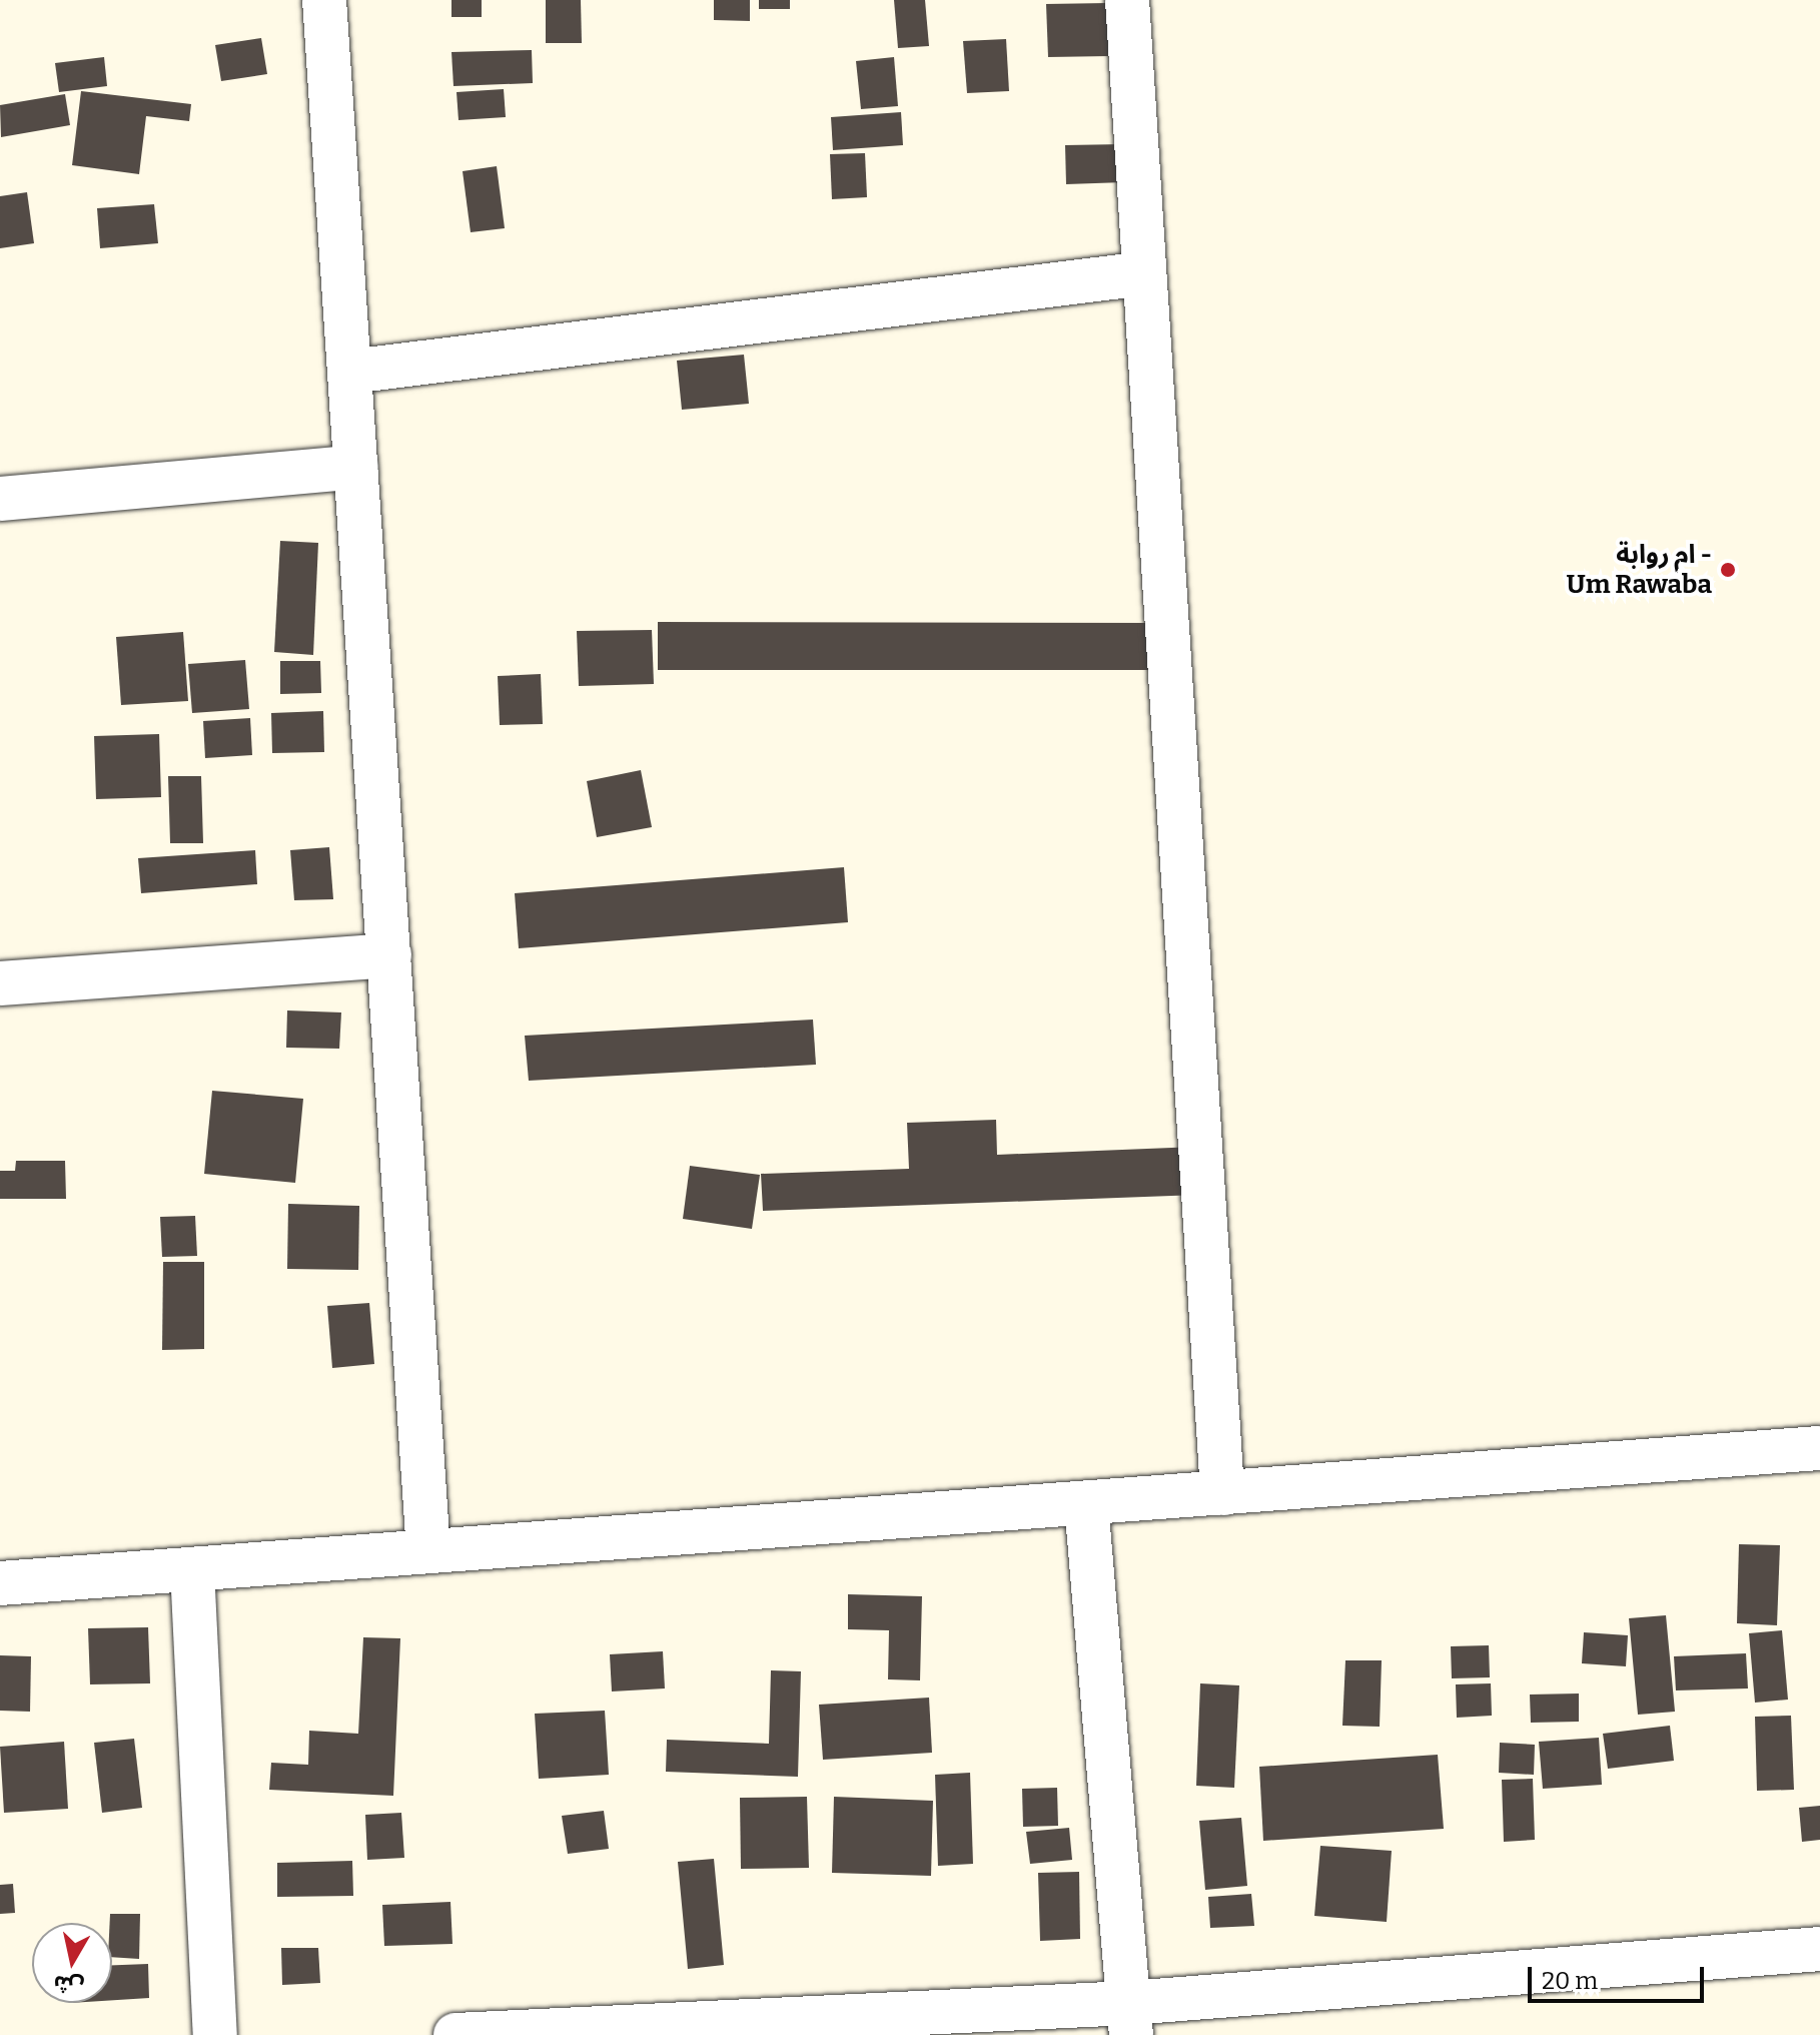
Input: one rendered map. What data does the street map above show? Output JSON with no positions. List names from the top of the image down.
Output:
{
  "places": ["ام روابة - Um Rawaba"],
  "scale_bar": "20 m",
  "north": "bottom"
}
